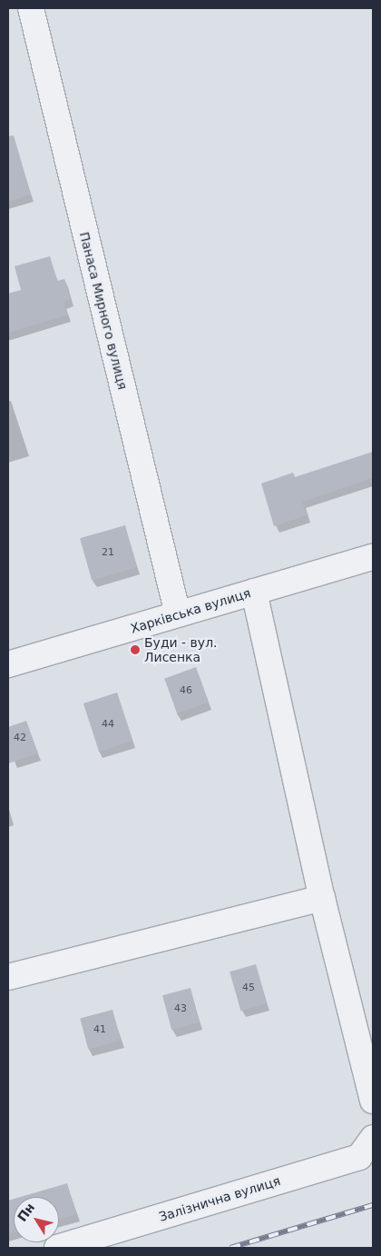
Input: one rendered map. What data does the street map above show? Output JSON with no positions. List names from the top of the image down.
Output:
{
  "streets": {
    "street": ["Панаса Мирного вулиця", "Харківська вулиця", "Залізнична вулиця"]
  },
  "crossings": [
    ["Панаса Мирного вулиця", "Харківська вулиця"]
  ],
  "places": ["Буди - вул. Лисенка"],
  "house_numbers": [
    "21",
    "46",
    "44",
    "42",
    "45",
    "43",
    "41"
  ],
  "north": "top left"
}
